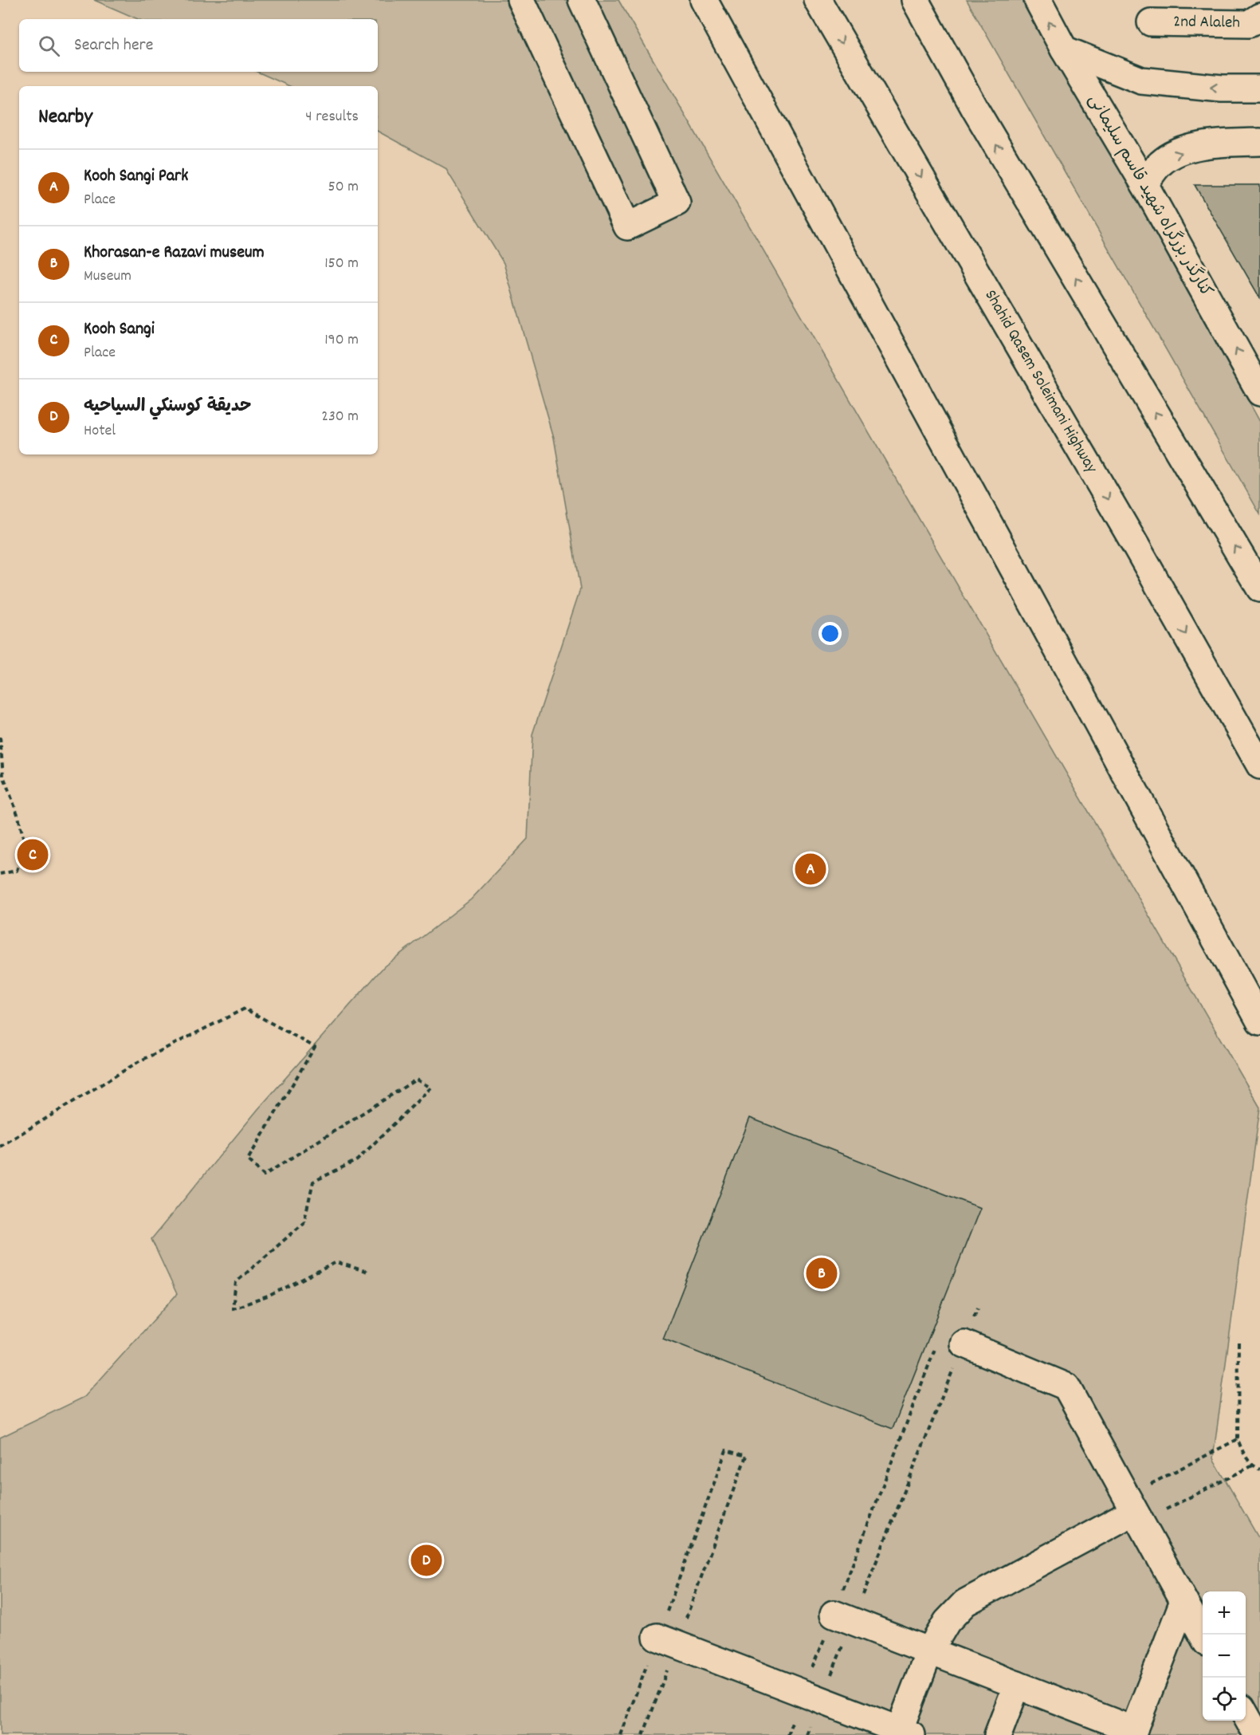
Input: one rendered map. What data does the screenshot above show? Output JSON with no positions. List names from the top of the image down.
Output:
{
  "streets": {
    "main road": ["2nd Alaleh", "کنارگذر بزرگراه شهید قاسم سلیمانی", "Shahid Qasem Soleimani Highway"]
  },
  "page": {
    "search": "Search here",
    "heading": ["Nearby", "4 results"],
    "list": [
      {
        "mark": "A",
        "name": "Kooh Sangi Park",
        "note": "Place",
        "value": "50 m"
      },
      {
        "mark": "B",
        "name": "Khorasan-e Razavi museum",
        "note": "Museum",
        "value": "150 m"
      },
      {
        "mark": "C",
        "name": "Kooh Sangi",
        "note": "Place",
        "value": "190 m"
      },
      {
        "mark": "D",
        "name": "حديقة كوسنكي السياحيه",
        "note": "Hotel",
        "value": "230 m"
      }
    ],
    "pins": [
      "C",
      "A",
      "B",
      "D"
    ],
    "map_buttons": ["+", "−"]
  }
}
